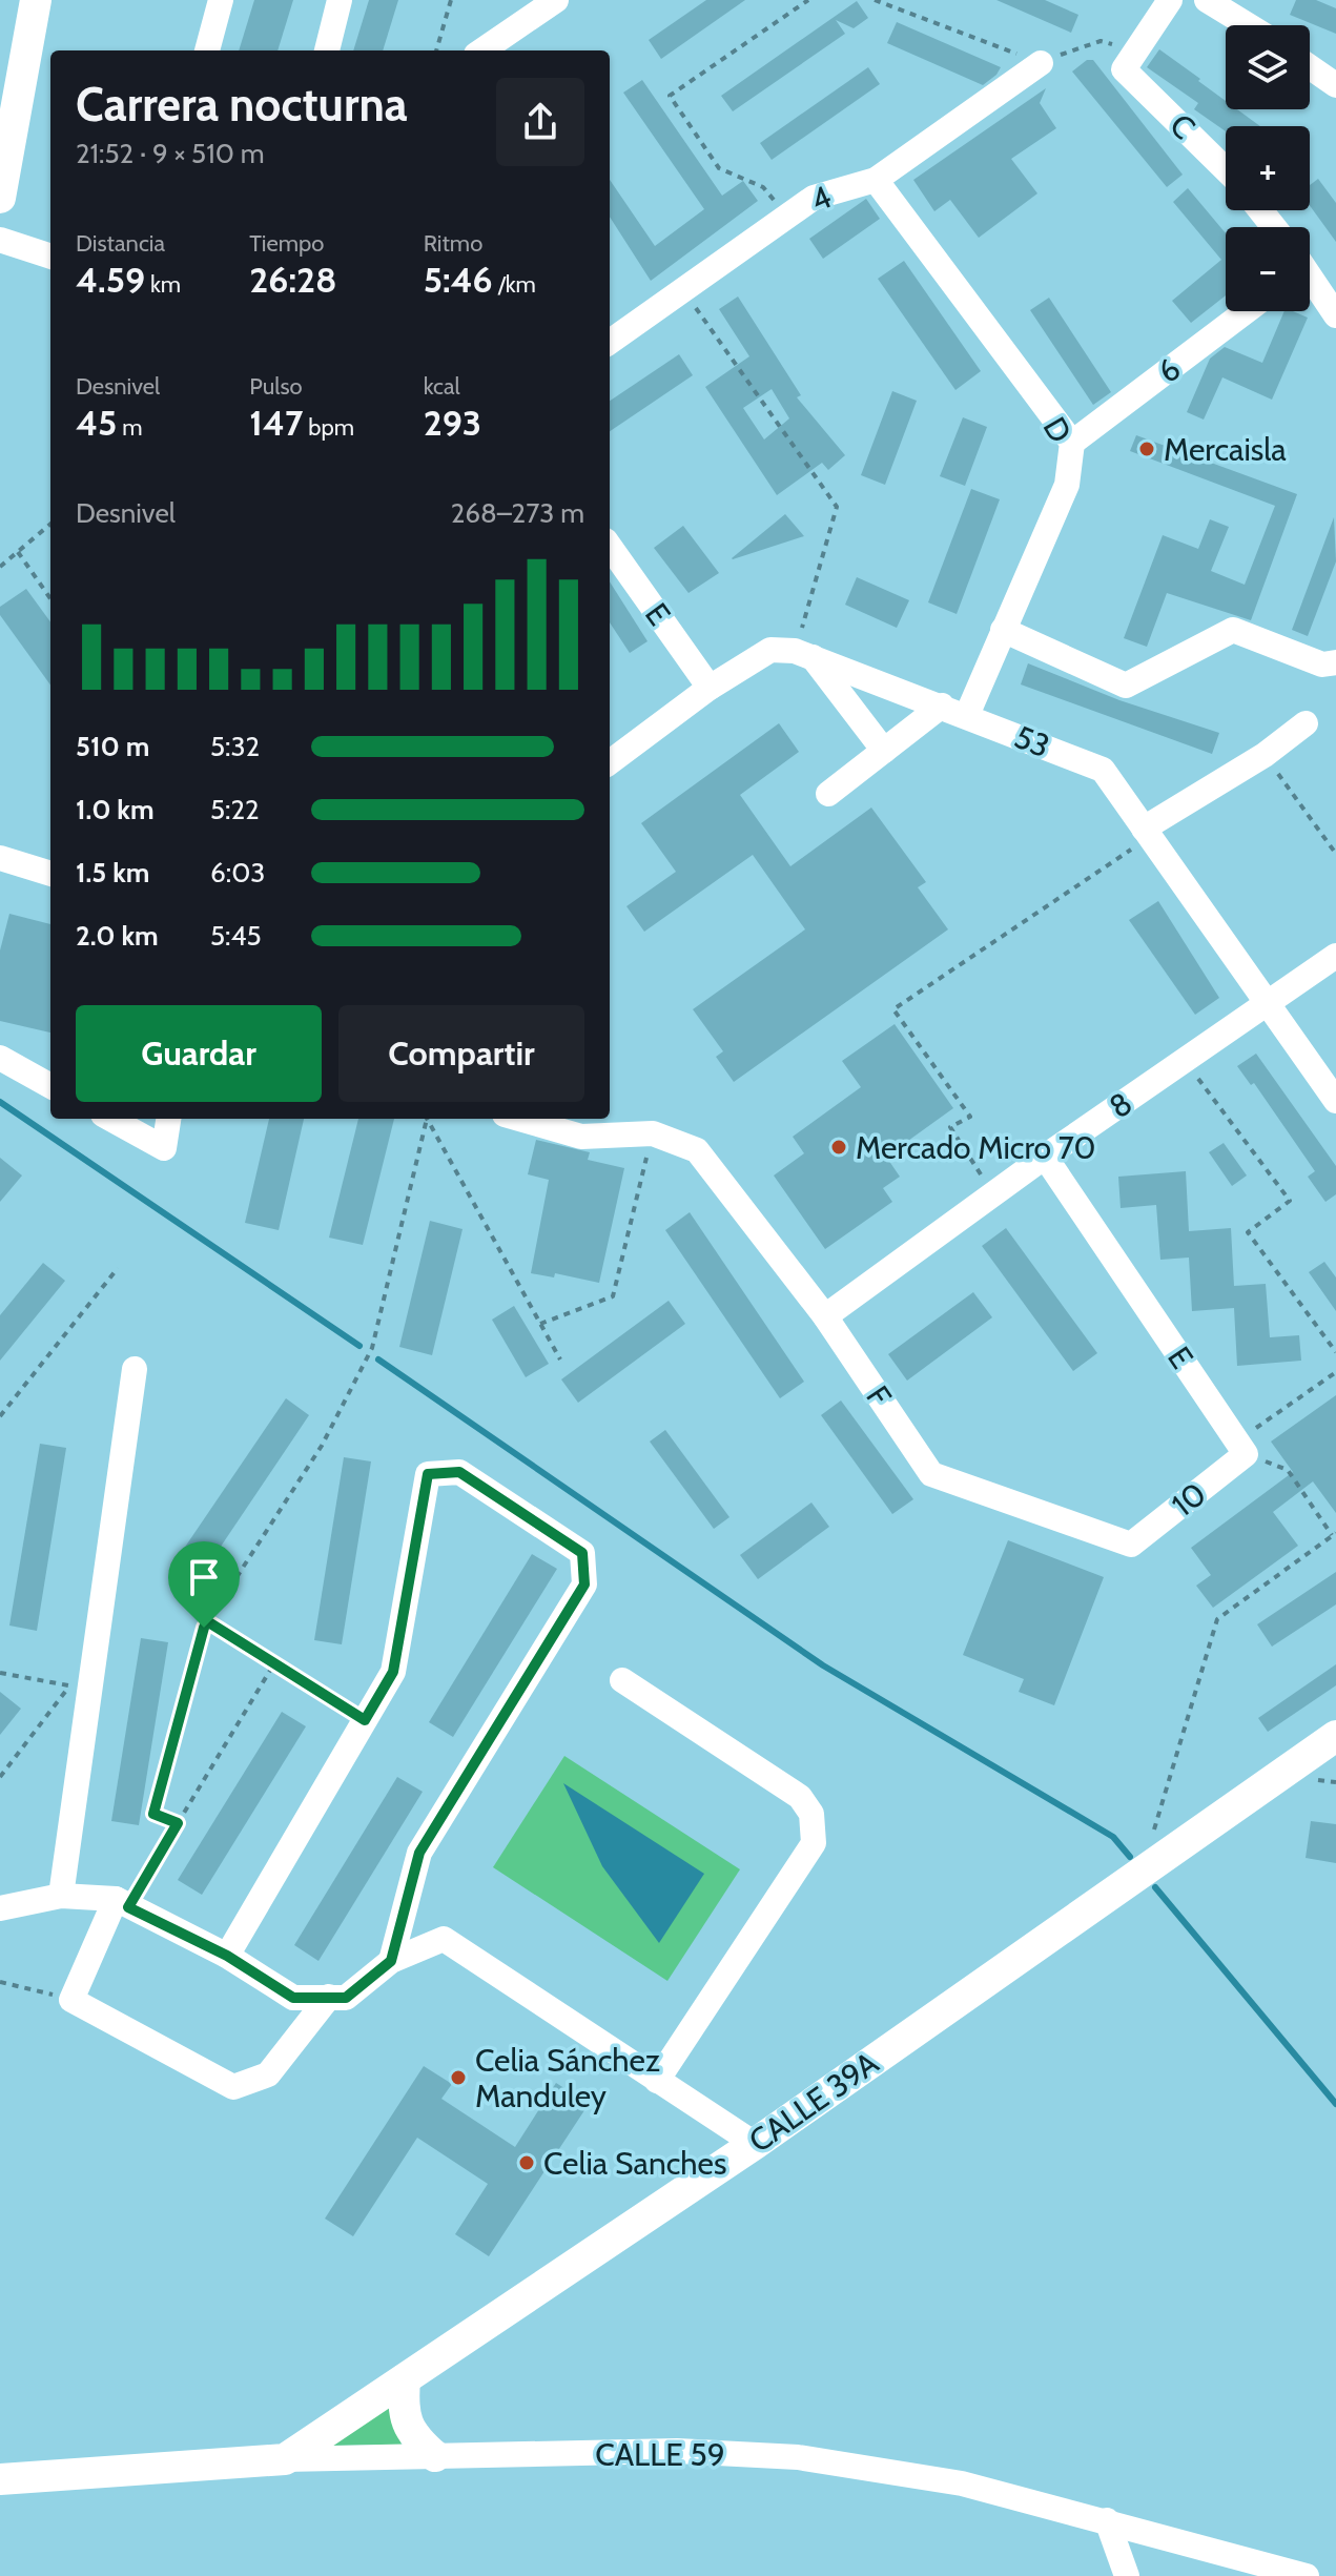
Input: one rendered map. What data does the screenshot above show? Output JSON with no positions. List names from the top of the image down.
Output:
{
  "streets": {
    "main road": ["CALLE 39A", "CALLE 59"],
    "street": [
      "C",
      "4",
      "6",
      "D",
      "E",
      "53",
      "8",
      "F",
      "10"
    ]
  },
  "crossings": [
    ["4", "D"],
    ["6", "D"],
    ["D", "53"],
    ["E", "8"],
    ["E", "10"],
    ["53", "8"],
    ["8", "F"],
    ["F", "10"],
    ["CALLE 39A", "CALLE 59"]
  ],
  "places": [
    "Mercaisla",
    "Mercado Micro 70",
    "Celia Sánchez Manduley",
    "Celia Sanches"
  ],
  "page": {
    "map_buttons": ["+", "−"],
    "heading": ["Carrera nocturna", "21:52 · 9 × 510 m"],
    "stats": [
      ["Distancia", "4.59 km"],
      ["Tiempo", "26:28"],
      ["Ritmo", "5:46 /km"],
      ["Desnivel", "45 m"],
      ["Pulso", "147 bpm"],
      ["kcal", "293"]
    ],
    "chart": ["Desnivel", "268–273 m"],
    "list": [
      {
        "name": "510 m",
        "note": "5:32"
      },
      {
        "name": "1.0 km",
        "note": "5:22"
      },
      {
        "name": "1.5 km",
        "note": "6:03"
      },
      {
        "name": "2.0 km",
        "note": "5:45"
      }
    ],
    "buttons": ["Guardar", "Compartir"]
  }
}
